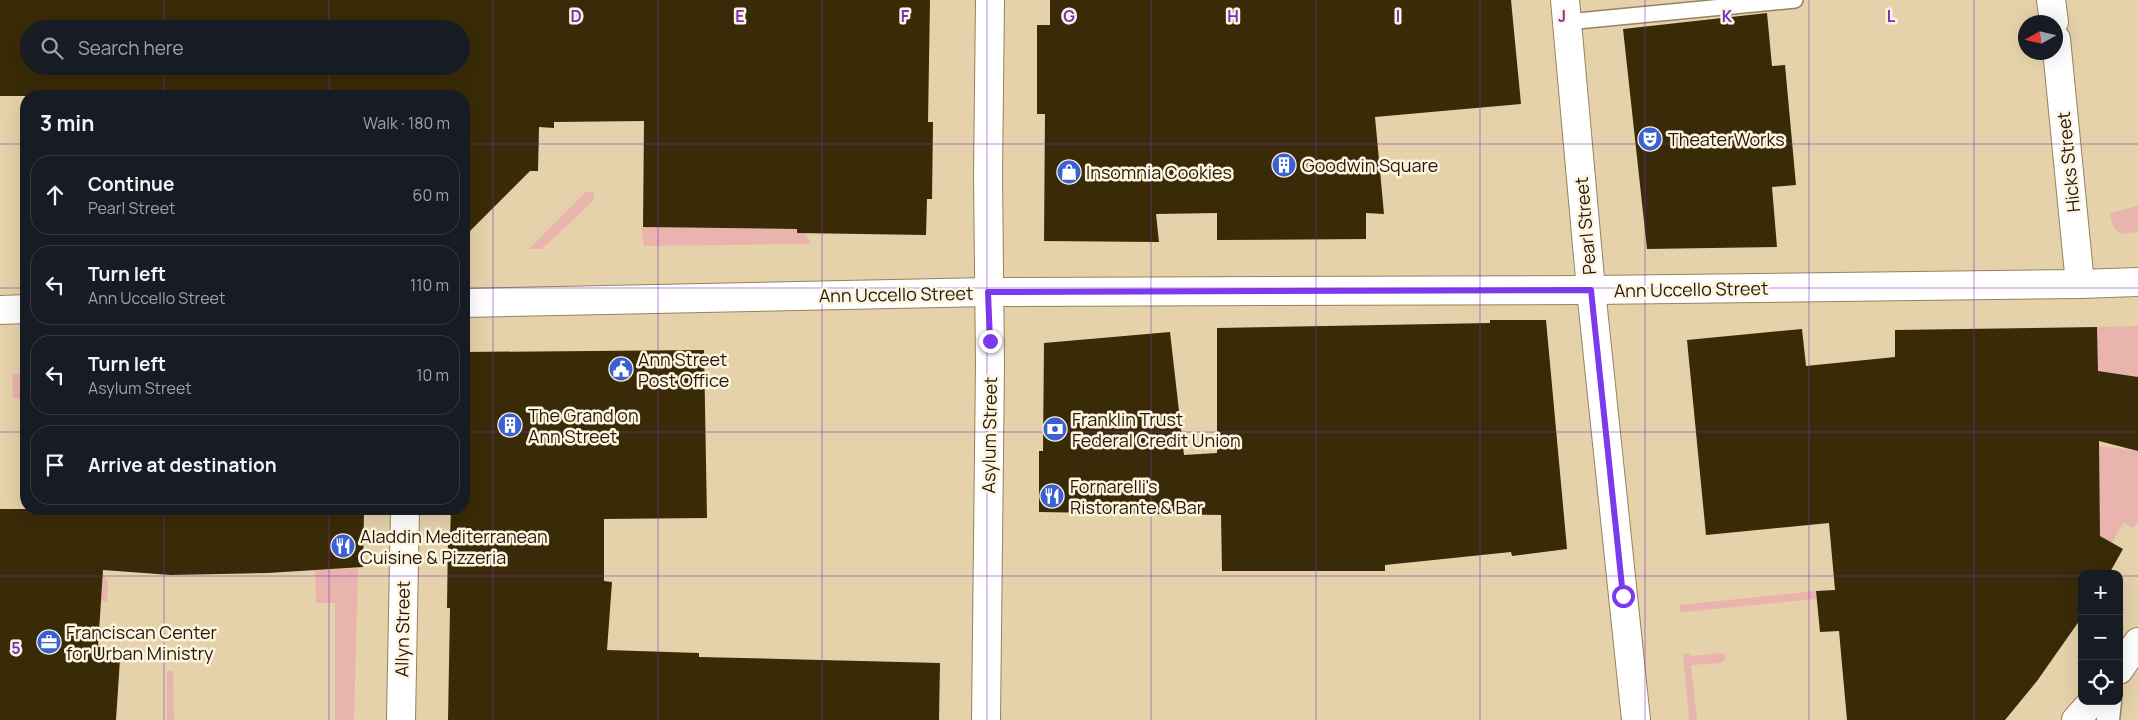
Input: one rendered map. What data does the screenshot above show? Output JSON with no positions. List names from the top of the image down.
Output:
{
  "streets": {
    "street": [
      "Hicks Street",
      "Pearl Street",
      "Ann Uccello Street",
      "Asylum Street",
      "Allyn Street"
    ]
  },
  "crossings": [
    ["Hicks Street", "Ann Uccello Street"],
    ["Pearl Street", "Ann Uccello Street"],
    ["Ann Uccello Street", "Asylum Street"]
  ],
  "places": {
    "theatre": ["TheaterWorks"],
    "building": ["Goodwin Square", "The Grand on Ann Street"],
    "shop": ["Insomnia Cookies"],
    "public building": ["Ann Street Post Office"],
    "bank": ["Franklin Trust Federal Credit Union"],
    "restaurant": ["Fornarelli's Ristorante & Bar", "Aladdin Mediterranean Cuisine & Pizzeria"],
    "office": ["Franciscan Center for Urban Ministry"]
  },
  "north": "left",
  "page": {
    "search": "Search here",
    "heading": ["3 min", "Walk · 180 m"],
    "list": [
      ["Continue", "Pearl Street", "60 m"],
      ["Turn left", "Ann Uccello Street", "110 m"],
      ["Turn left", "Asylum Street", "10 m"],
      "Arrive at destination"
    ],
    "map_buttons": ["+", "−"]
  },
  "grid": {
    "columns": [
      "D",
      "E",
      "F",
      "G",
      "H",
      "I",
      "J",
      "K",
      "L"
    ],
    "rows": ["5"]
  }
}
